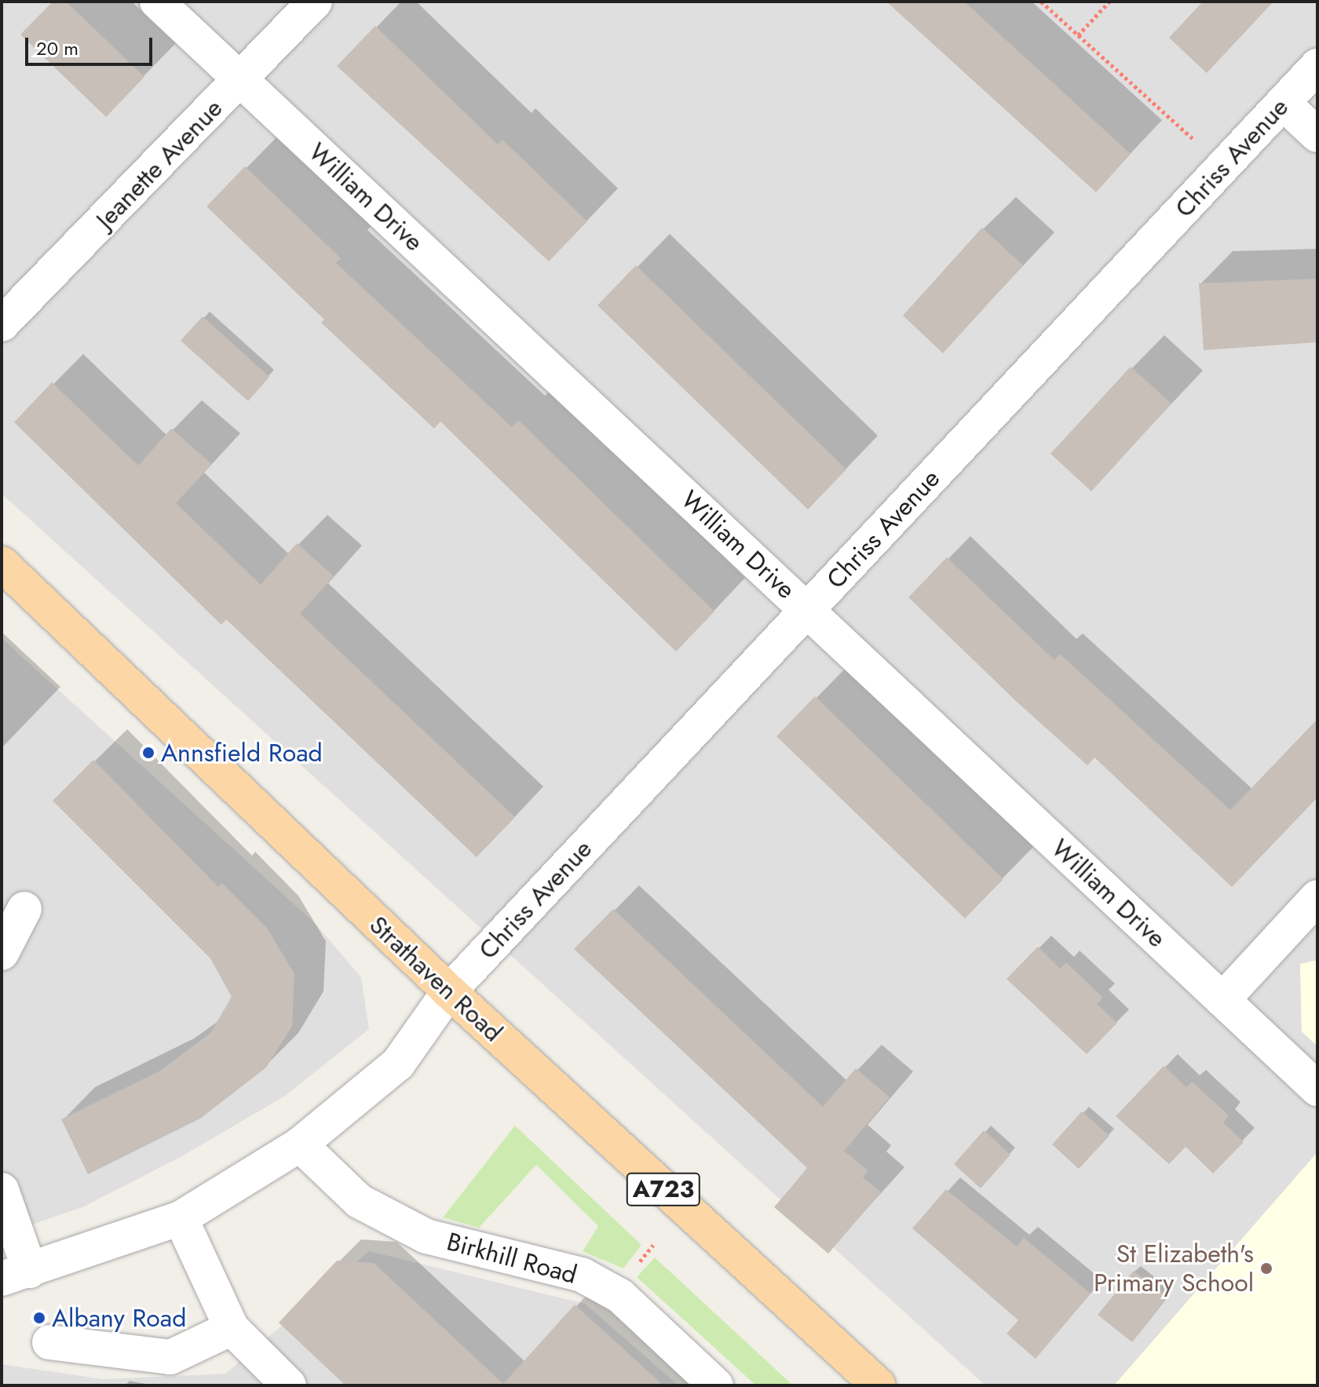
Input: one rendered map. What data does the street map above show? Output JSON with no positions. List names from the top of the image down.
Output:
{
  "streets": {
    "main road": ["Strathaven Road", "A723"],
    "street": [
      "Chriss Avenue",
      "Jeanette Avenue",
      "William Drive",
      "Birkhill Road"
    ]
  },
  "crossings": [
    ["Chriss Avenue", "William Drive"],
    ["Chriss Avenue", "Strathaven Road"],
    ["Jeanette Avenue", "William Drive"]
  ],
  "places": ["Annsfield Road", "St Elizabeth's Primary School", "Albany Road"],
  "scale_bar": "20 m"
}
